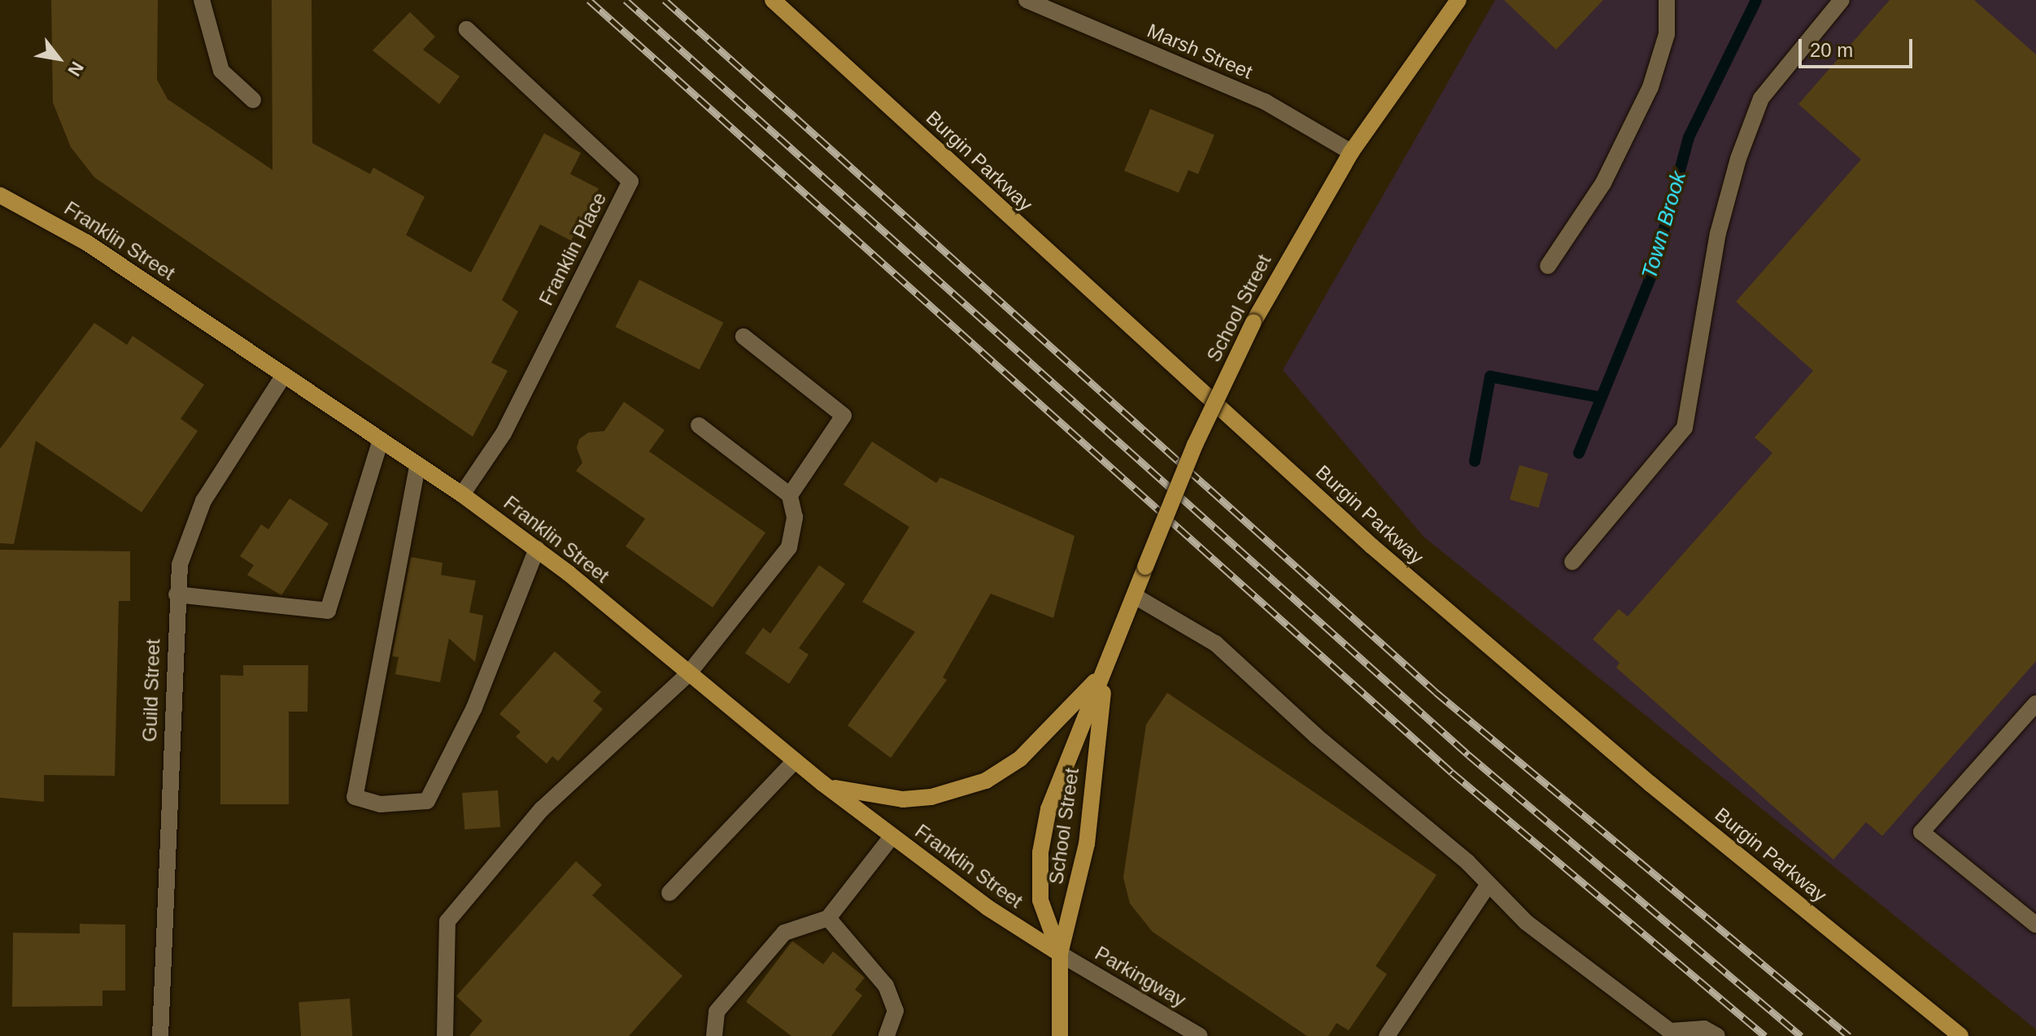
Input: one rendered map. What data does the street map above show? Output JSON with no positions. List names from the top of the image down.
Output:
{
  "streets": {
    "main road": ["Burgin Parkway", "Franklin Street", "School Street"],
    "street": [
      "Marsh Street",
      "Franklin Place",
      "Guild Street",
      "Parkingway"
    ]
  },
  "crossings": [
    ["Marsh Street", "School Street"],
    ["Franklin Street", "Franklin Place"],
    ["Franklin Street", "School Street"],
    ["Franklin Street", "Guild Street"],
    ["Franklin Street", "Parkingway"],
    ["School Street", "Parkingway"]
  ],
  "water": ["Town Brook"],
  "scale_bar": "20 m",
  "north": "bottom right"
}
